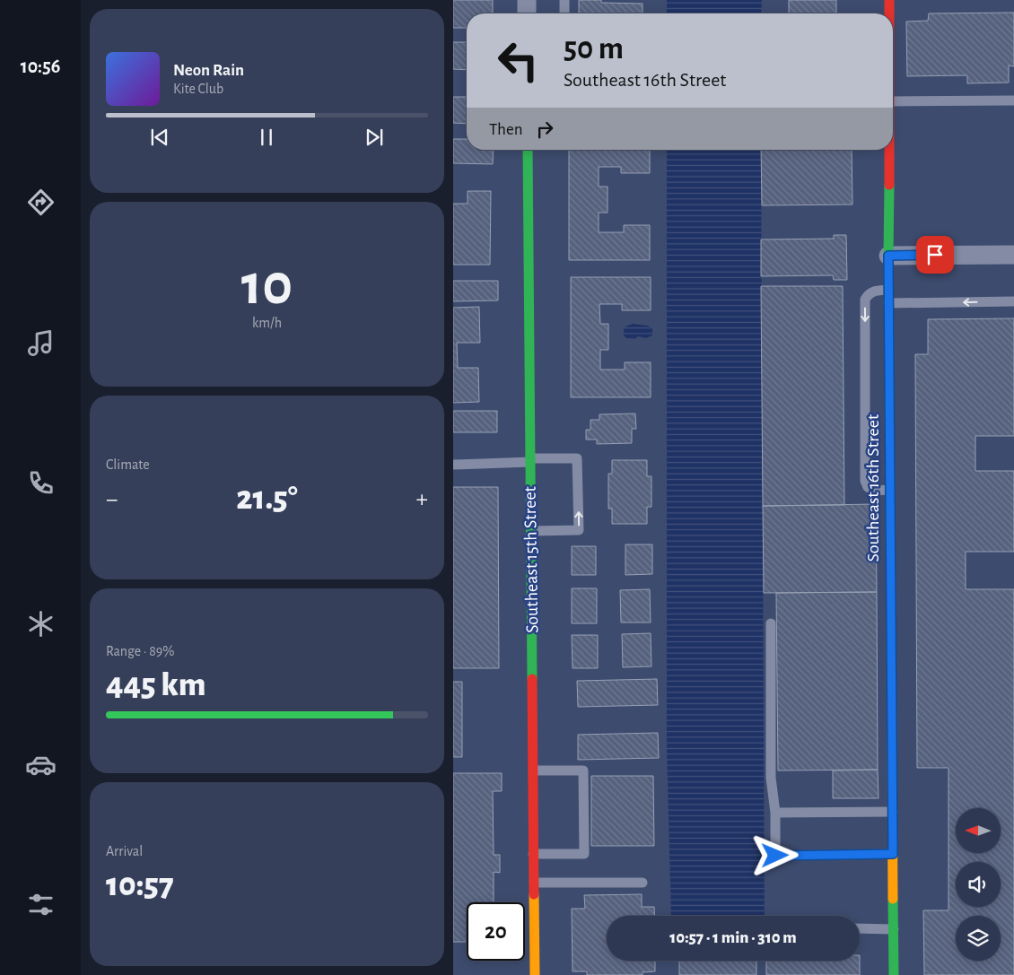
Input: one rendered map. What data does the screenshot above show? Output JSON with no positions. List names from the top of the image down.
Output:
{
  "streets": {
    "street": ["Southeast 16th Street", "Southeast 15th Street"]
  },
  "north": "left",
  "page": {
    "tabs": "10:56",
    "turn": ["50 m", "Southeast 16th Street"],
    "song": ["Neon Rain", "Kite Club"],
    "then": "Then",
    "tile": [
      ["10", "km/h"],
      "Climate",
      ["Range · 89%", "445 km"],
      ["Arrival", "10:57"]
    ],
    "heat": ["−", "21.5°", "+"],
    "limit": "20",
    "trip": "10:57 · 1 min · 310 m"
  }
}
